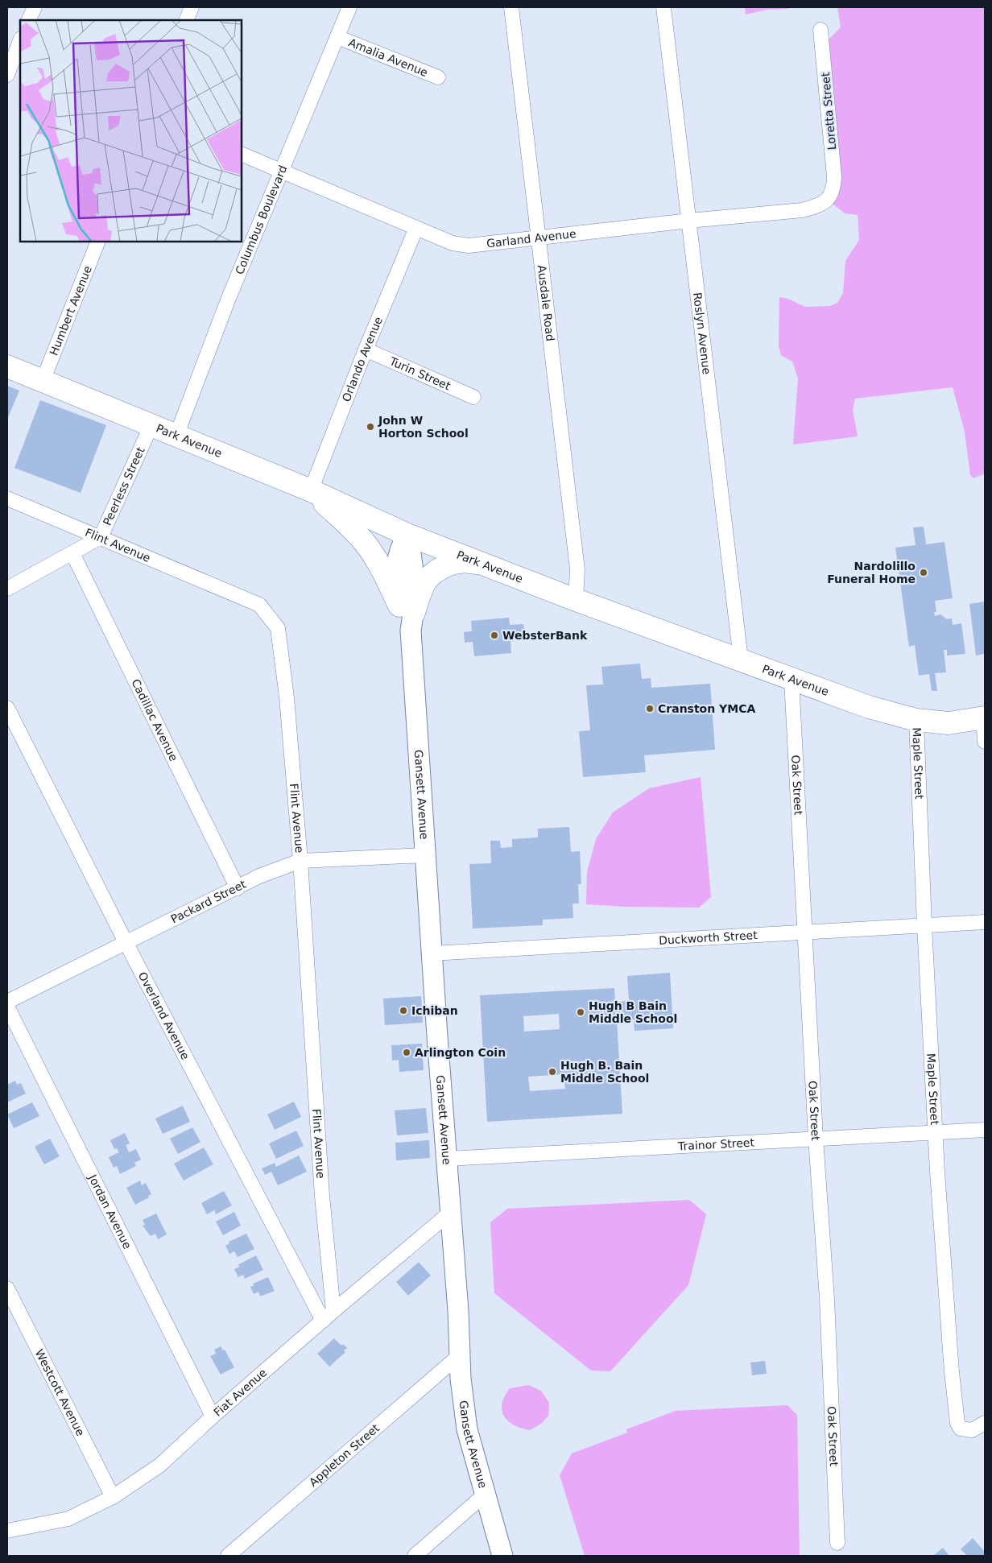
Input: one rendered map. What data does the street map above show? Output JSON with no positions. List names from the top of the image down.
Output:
{
  "streets": {
    "main road": ["Park Avenue", "Gansett Avenue"],
    "street": [
      "Amalia Avenue",
      "Loretta Street",
      "Columbus Boulevard",
      "Garland Avenue",
      "Ausdale Road",
      "Humbert Avenue",
      "Roslyn Avenue",
      "Orlando Avenue",
      "Turin Street",
      "Peerless Street",
      "Flint Avenue",
      "Cadillac Avenue",
      "Maple Street",
      "Oak Street",
      "Packard Street",
      "Duckworth Street",
      "Overland Avenue",
      "Trainor Street",
      "Jordan Avenue",
      "Westcott Avenue",
      "Fiat Avenue",
      "Appleton Street"
    ]
  },
  "crossings": [
    ["Amalia Avenue", "Columbus Boulevard"],
    ["Loretta Street", "Garland Avenue"],
    ["Columbus Boulevard", "Garland Avenue"],
    ["Columbus Boulevard", "Park Avenue"],
    ["Garland Avenue", "Ausdale Road"],
    ["Garland Avenue", "Roslyn Avenue"],
    ["Garland Avenue", "Orlando Avenue"],
    ["Ausdale Road", "Park Avenue"],
    ["Humbert Avenue", "Park Avenue"],
    ["Roslyn Avenue", "Park Avenue"],
    ["Orlando Avenue", "Turin Street"],
    ["Orlando Avenue", "Park Avenue"],
    ["Park Avenue", "Peerless Street"],
    ["Park Avenue", "Maple Street"],
    ["Park Avenue", "Oak Street"],
    ["Park Avenue", "Gansett Avenue"],
    ["Peerless Street", "Flint Avenue"],
    ["Peerless Street", "Cadillac Avenue"],
    ["Flint Avenue", "Packard Street"],
    ["Flint Avenue", "Fiat Avenue"],
    ["Cadillac Avenue", "Packard Street"],
    ["Maple Street", "Duckworth Street"],
    ["Maple Street", "Trainor Street"],
    ["Oak Street", "Duckworth Street"],
    ["Oak Street", "Trainor Street"],
    ["Gansett Avenue", "Packard Street"],
    ["Gansett Avenue", "Duckworth Street"],
    ["Gansett Avenue", "Trainor Street"],
    ["Gansett Avenue", "Fiat Avenue"],
    ["Gansett Avenue", "Appleton Street"],
    ["Packard Street", "Overland Avenue"],
    ["Overland Avenue", "Fiat Avenue"],
    ["Jordan Avenue", "Fiat Avenue"],
    ["Westcott Avenue", "Fiat Avenue"]
  ],
  "places": [
    "John W Horton School",
    "Nardolillo Funeral Home",
    "WebsterBank",
    "Cranston YMCA",
    "Ichiban",
    "Hugh B Bain Middle School",
    "Arlington Coin",
    "Hugh B. Bain Middle School"
  ]
}
